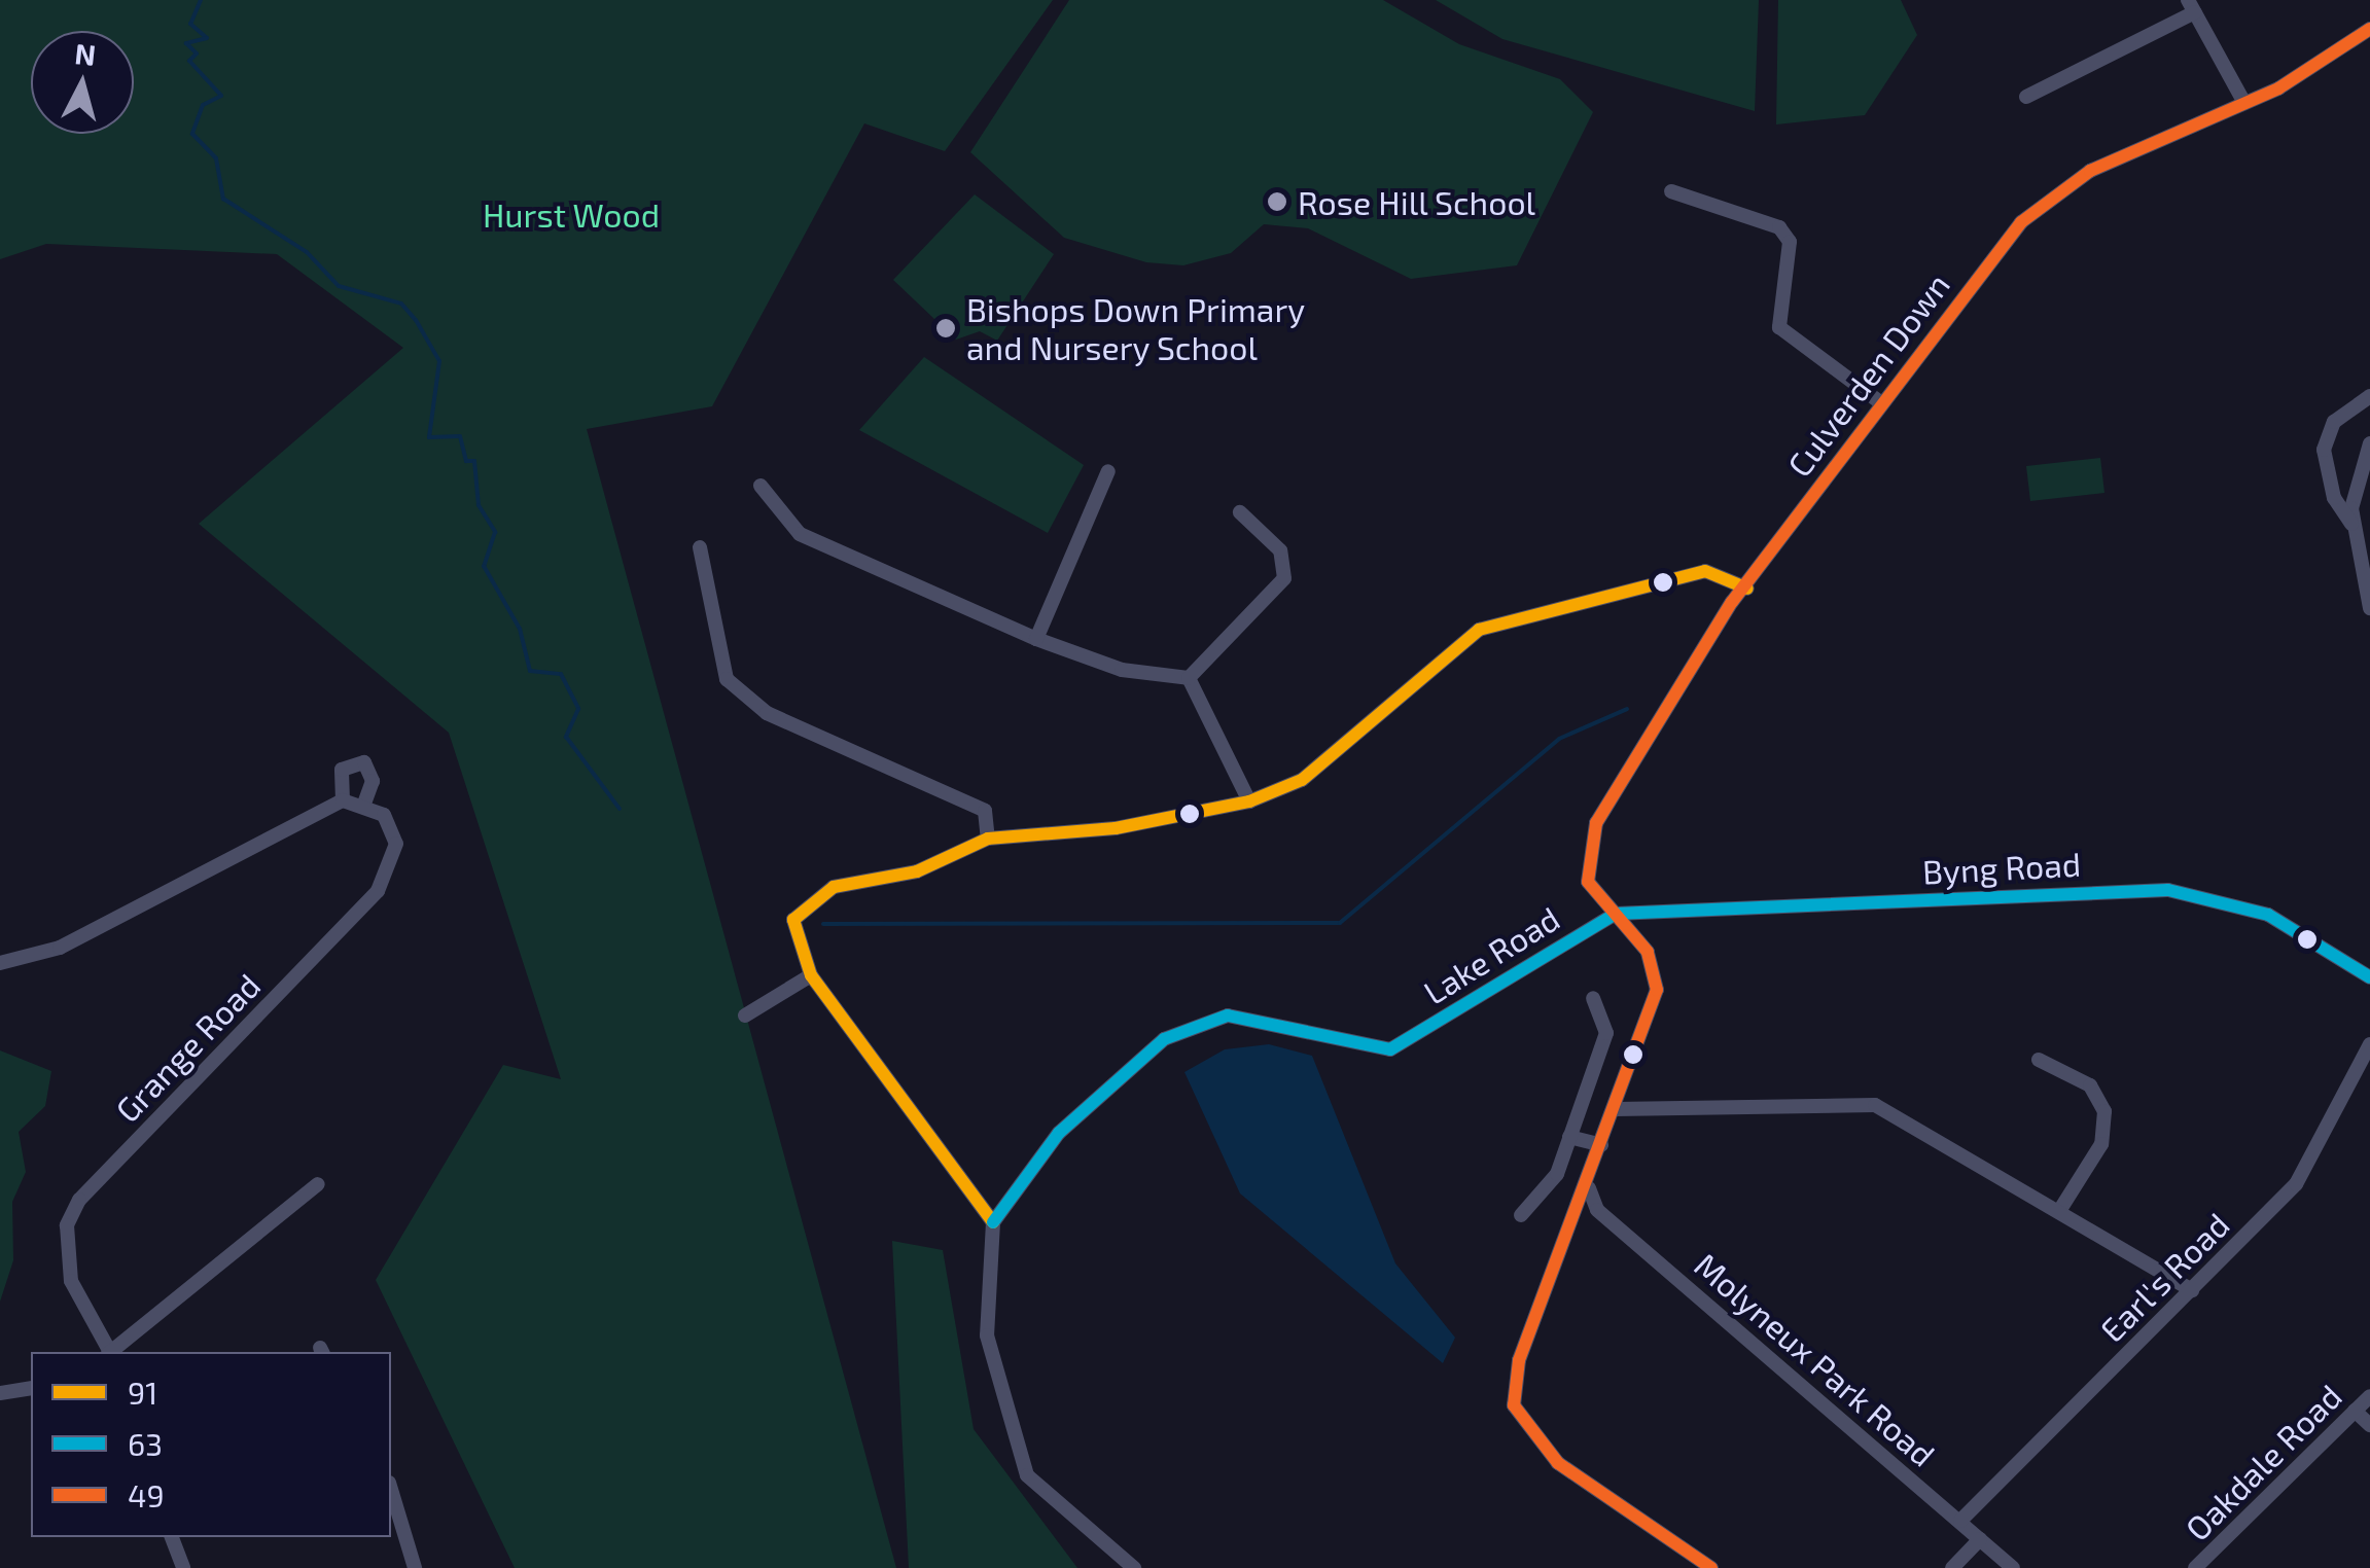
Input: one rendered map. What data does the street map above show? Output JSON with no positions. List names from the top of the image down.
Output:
{
  "streets": {
    "street": [
      "Culverden Down",
      "Byng Road",
      "Lake Road",
      "Grange Road",
      "Earl's Road",
      "Molyneux Park Road",
      "Oakdale Road"
    ]
  },
  "crossings": [
    ["Culverden Down", "Byng Road"],
    ["Culverden Down", "Lake Road"],
    ["Byng Road", "Lake Road"],
    ["Earl's Road", "Molyneux Park Road"]
  ],
  "parks": ["Hurst Wood"],
  "places": ["Rose Hill School", "Bishops Down Primary and Nursery School"],
  "lines": ["transit line 49", "transit line 91", "transit line 63"],
  "legend": ["91", "63", "49"],
  "north": "top"
}
